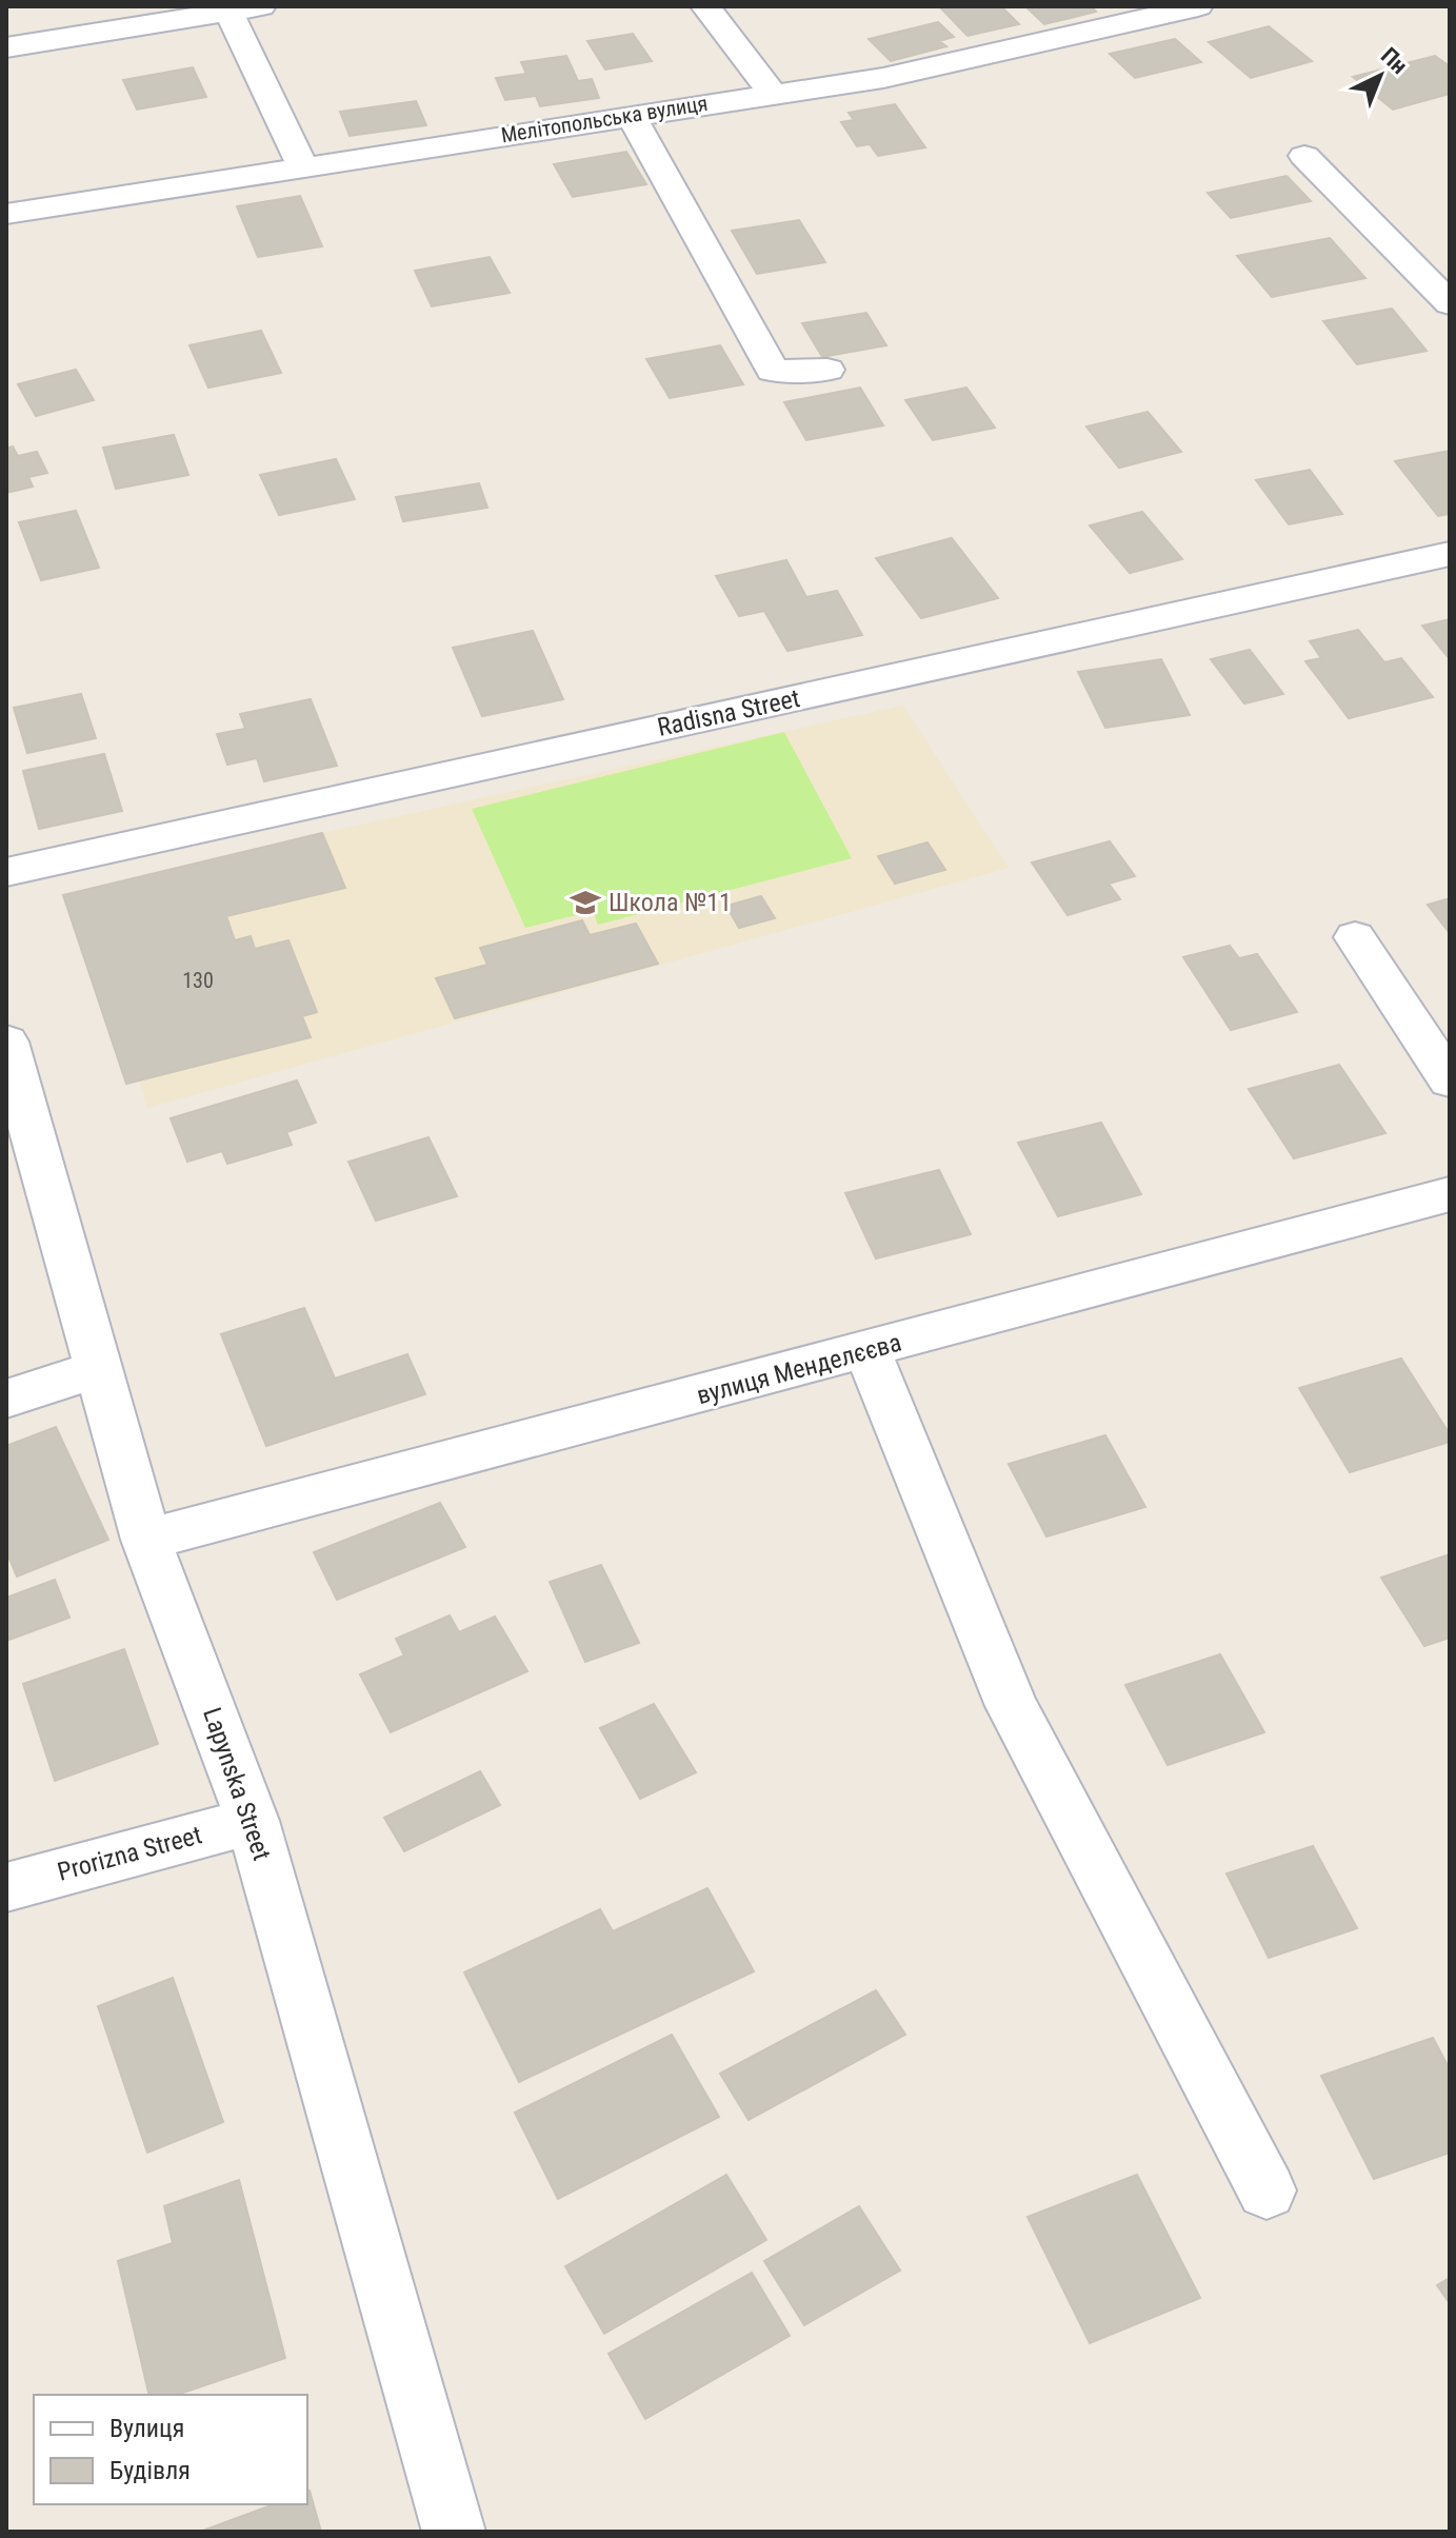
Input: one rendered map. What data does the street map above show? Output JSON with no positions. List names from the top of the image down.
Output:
{
  "streets": {
    "street": [
      "Мелітопольська вулиця",
      "Radisna Street",
      "вулиця Менделєєва",
      "Lapynska Street",
      "Prorizna Street"
    ]
  },
  "crossings": [
    ["вулиця Менделєєва", "Lapynska Street"],
    ["Lapynska Street", "Prorizna Street"]
  ],
  "places": {
    "school or university": ["Школа №11"]
  },
  "house_numbers": ["130"],
  "legend": ["Вулиця", "Будівля"],
  "north": "top right"
}
